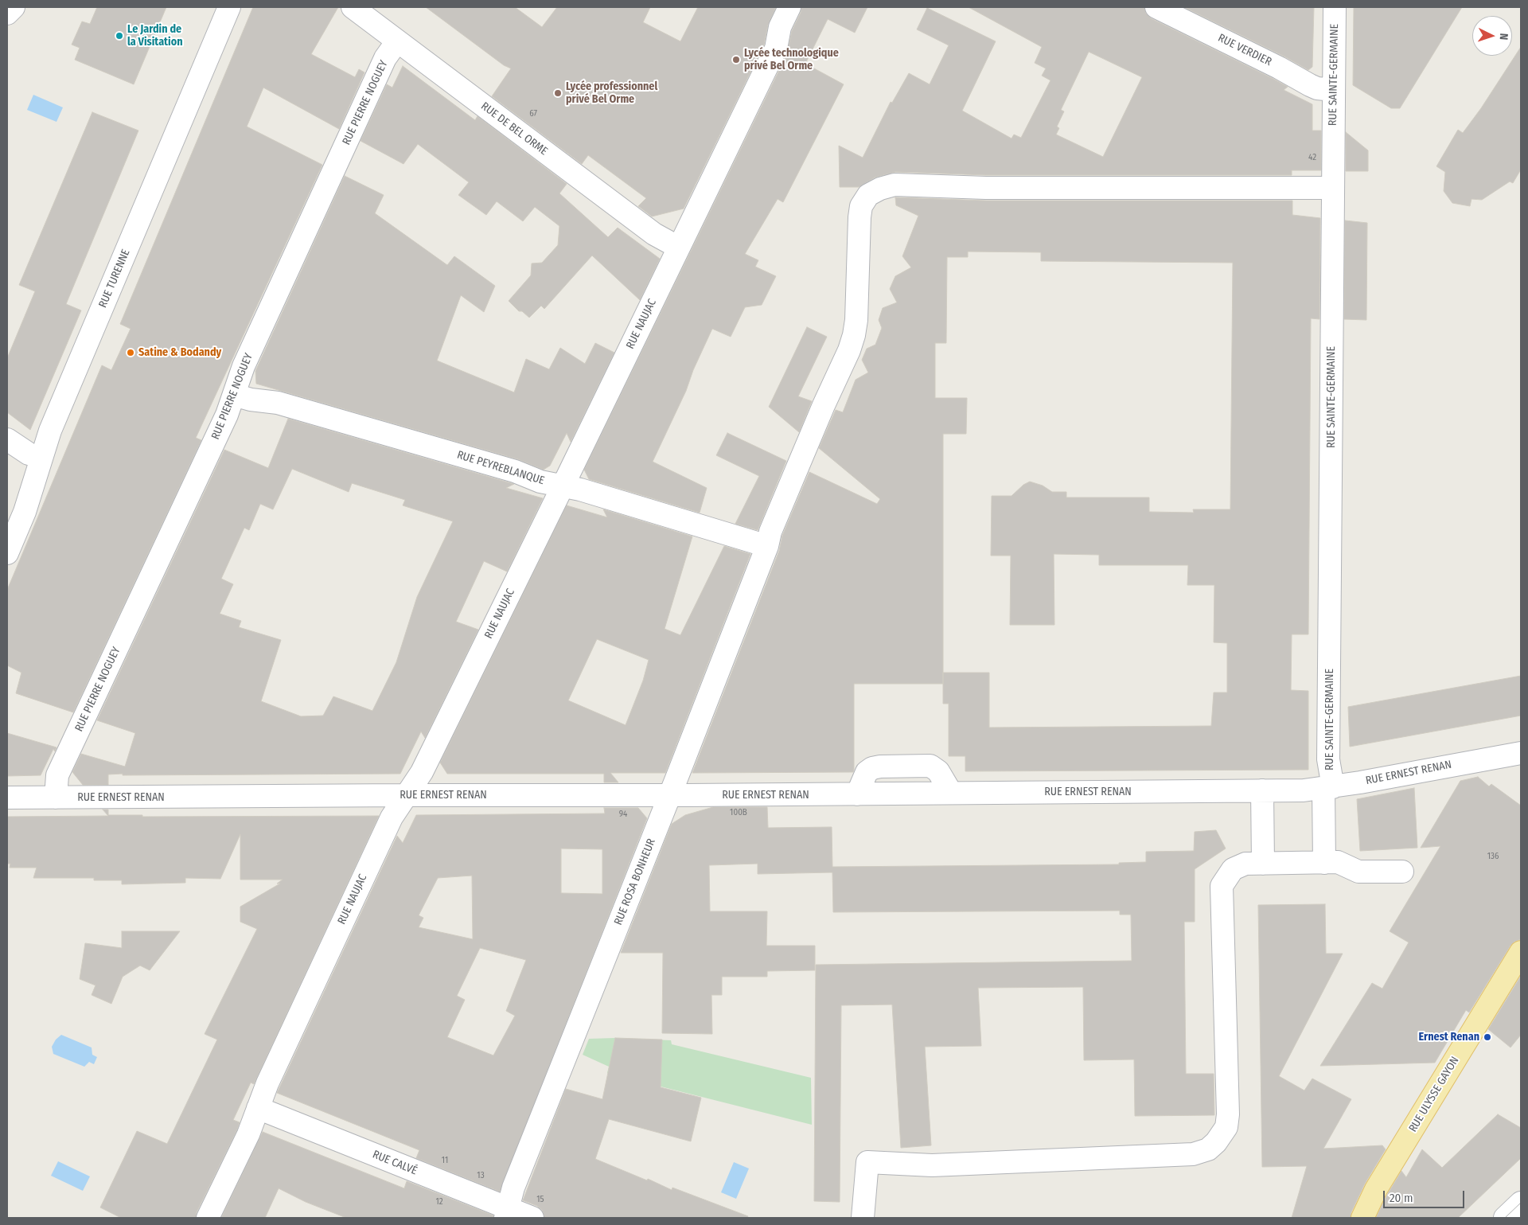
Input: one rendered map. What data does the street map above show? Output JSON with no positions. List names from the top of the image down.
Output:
{
  "streets": {
    "main road": ["RUE ULYSSE GAYON"],
    "street": [
      "RUE VERDIER",
      "RUE SAINTE-GERMAINE",
      "RUE PIERRE NOGUEY",
      "RUE DE BEL ORME",
      "RUE TURENNE",
      "RUE NAUJAC",
      "RUE PEYREBLANQUE",
      "RUE ERNEST RENAN",
      "RUE ROSA BONHEUR",
      "RUE CALVÉ"
    ]
  },
  "crossings": [
    ["RUE VERDIER", "RUE SAINTE-GERMAINE"],
    ["RUE SAINTE-GERMAINE", "RUE ERNEST RENAN"],
    ["RUE SAINTE-GERMAINE", "RUE ROSA BONHEUR"],
    ["RUE PIERRE NOGUEY", "RUE DE BEL ORME"],
    ["RUE PIERRE NOGUEY", "RUE PEYREBLANQUE"],
    ["RUE PIERRE NOGUEY", "RUE ERNEST RENAN"],
    ["RUE DE BEL ORME", "RUE NAUJAC"],
    ["RUE NAUJAC", "RUE PEYREBLANQUE"],
    ["RUE NAUJAC", "RUE ERNEST RENAN"],
    ["RUE NAUJAC", "RUE CALVÉ"],
    ["RUE PEYREBLANQUE", "RUE ROSA BONHEUR"],
    ["RUE ERNEST RENAN", "RUE ROSA BONHEUR"],
    ["RUE ROSA BONHEUR", "RUE CALVÉ"]
  ],
  "places": [
    "Le Jardin de la Visitation",
    "Lycée technologique privé Bel Orme",
    "Lycée professionnel privé Bel Orme",
    "Satine & Bodandy",
    "Ernest Renan"
  ],
  "house_numbers": [
    "67",
    "42",
    "100B",
    "94",
    "136",
    "11",
    "13",
    "15",
    "12"
  ],
  "scale_bar": "20 m",
  "north": "right"
}
